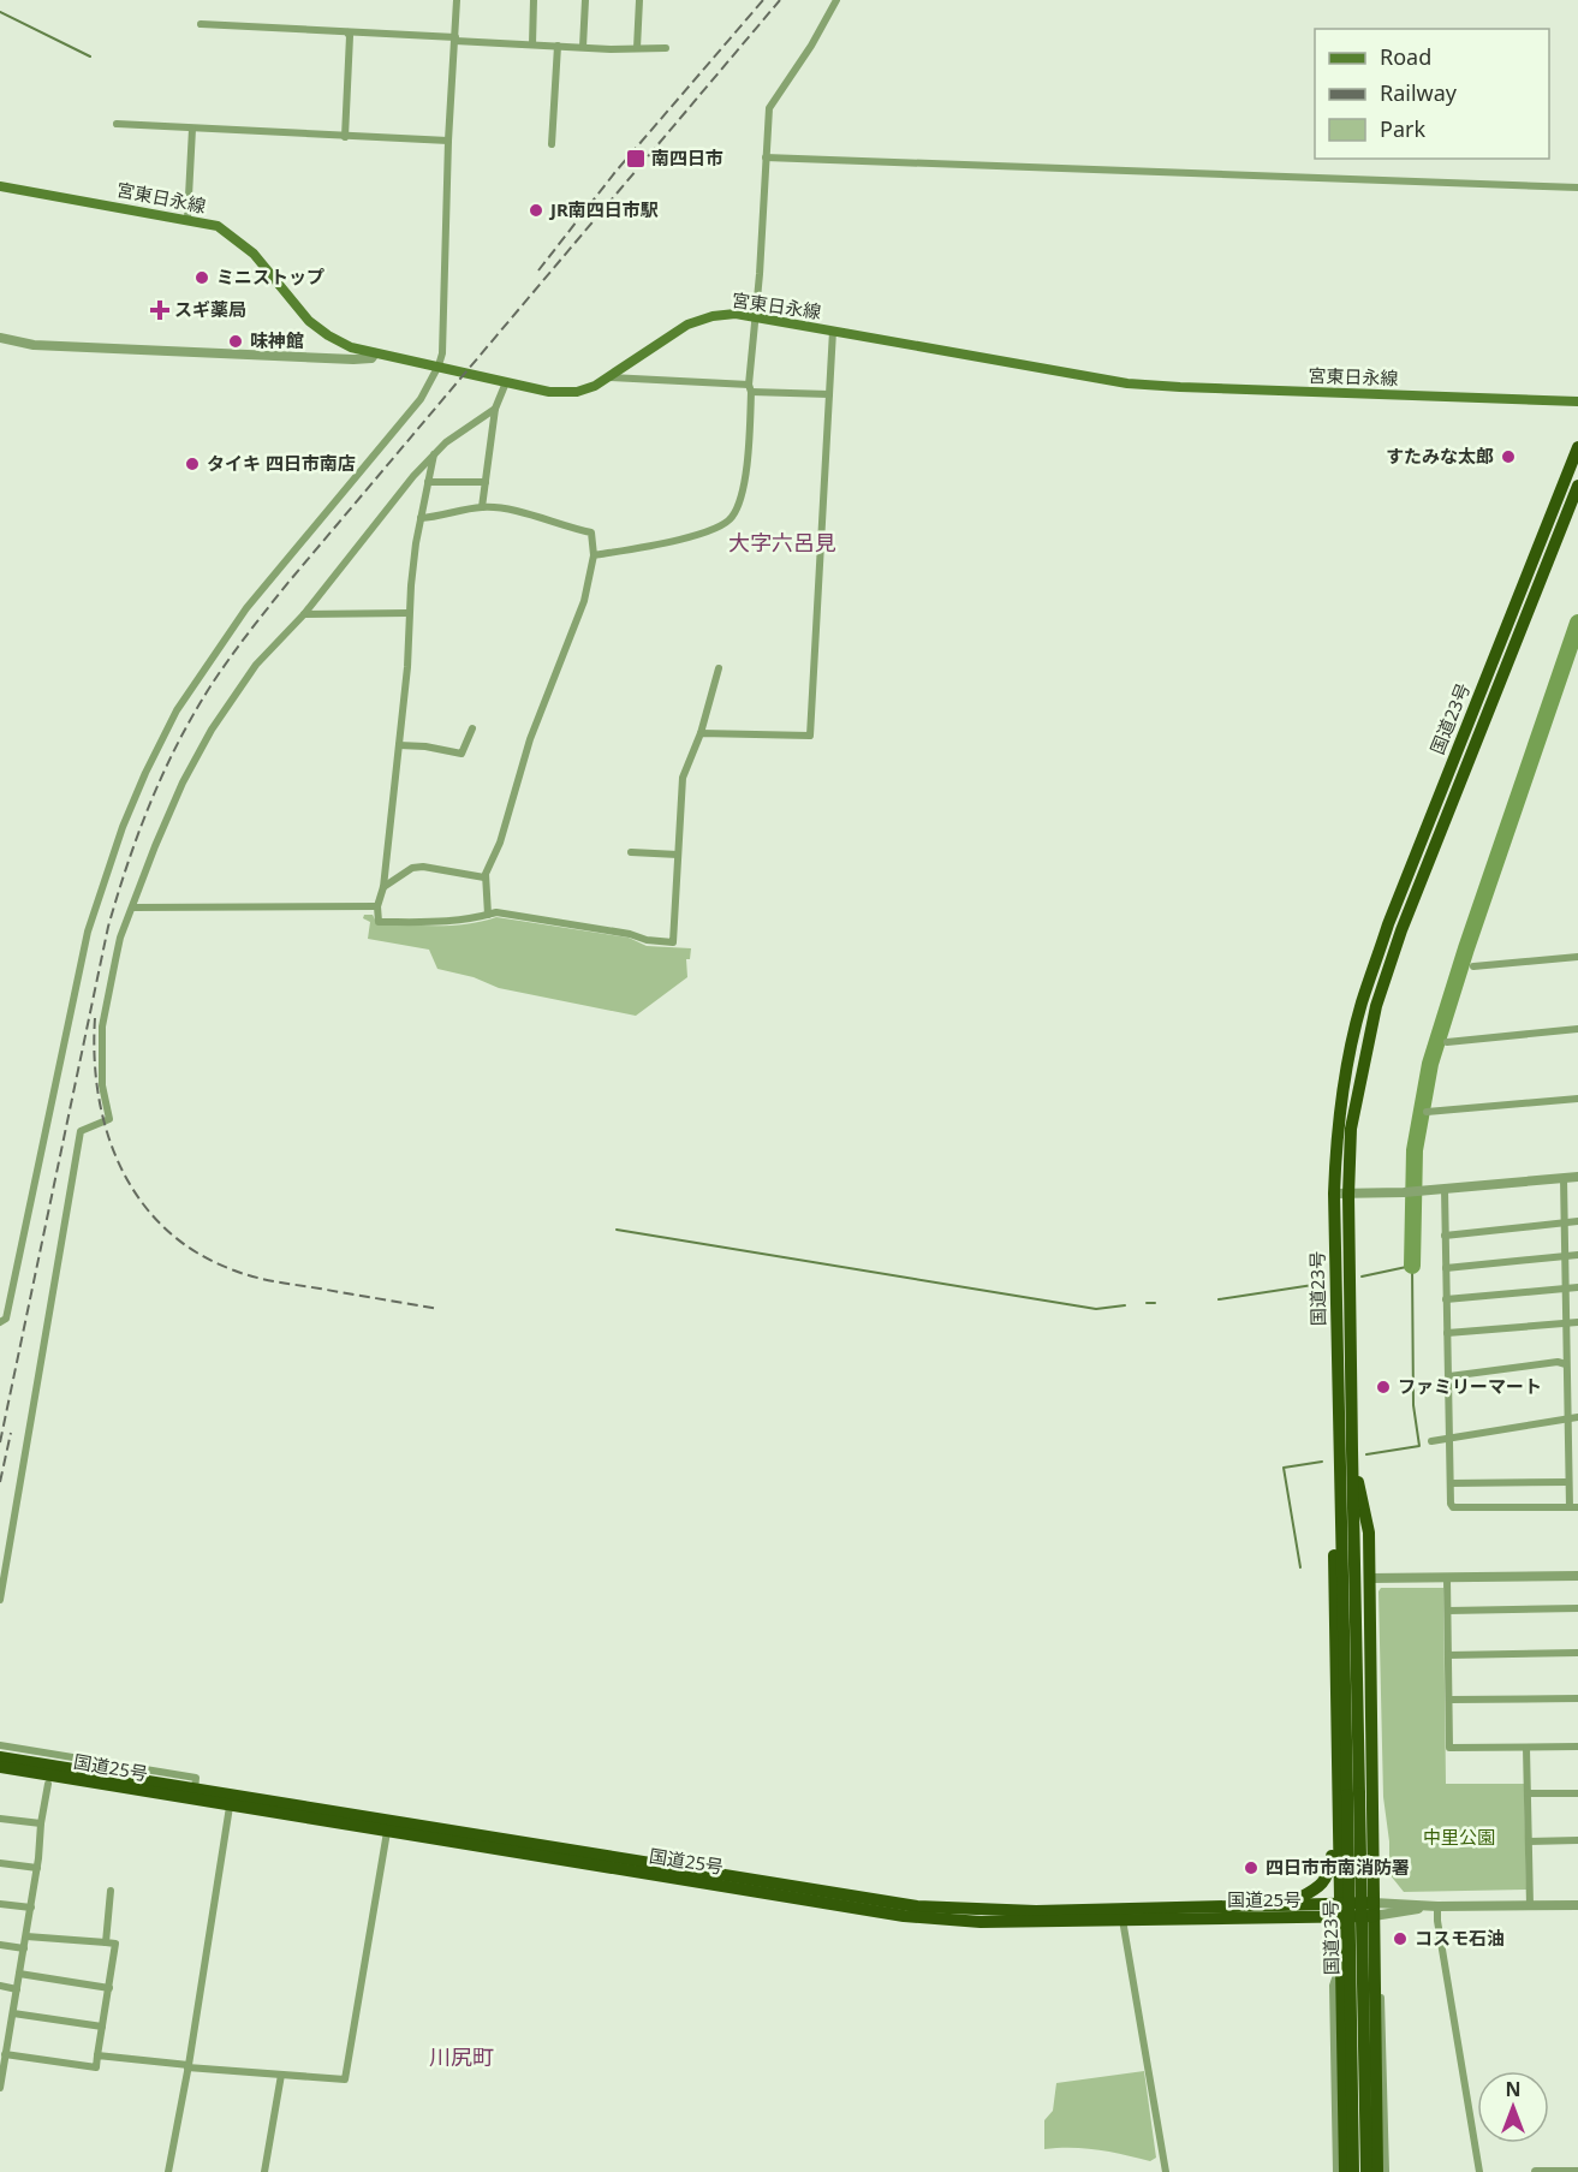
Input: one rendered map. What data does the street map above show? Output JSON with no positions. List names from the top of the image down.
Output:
{
  "streets": {
    "highway": ["国道23号", "国道25号"],
    "main road": ["宮東日永線"]
  },
  "districts": ["大字六呂見", "川尻町"],
  "parks": ["中里公園"],
  "places": {
    "transit": ["南四日市"],
    "other": [
      "JR南四日市駅",
      "ミニストップ",
      "味神館",
      "すたみな太郎",
      "タイキ 四日市南店",
      "ファミリーマート",
      "四日市市南消防署",
      "コスモ石油"
    ],
    "health": ["スギ薬局"]
  },
  "legend": ["Road", "Railway", "Park"],
  "north": "top"
}
